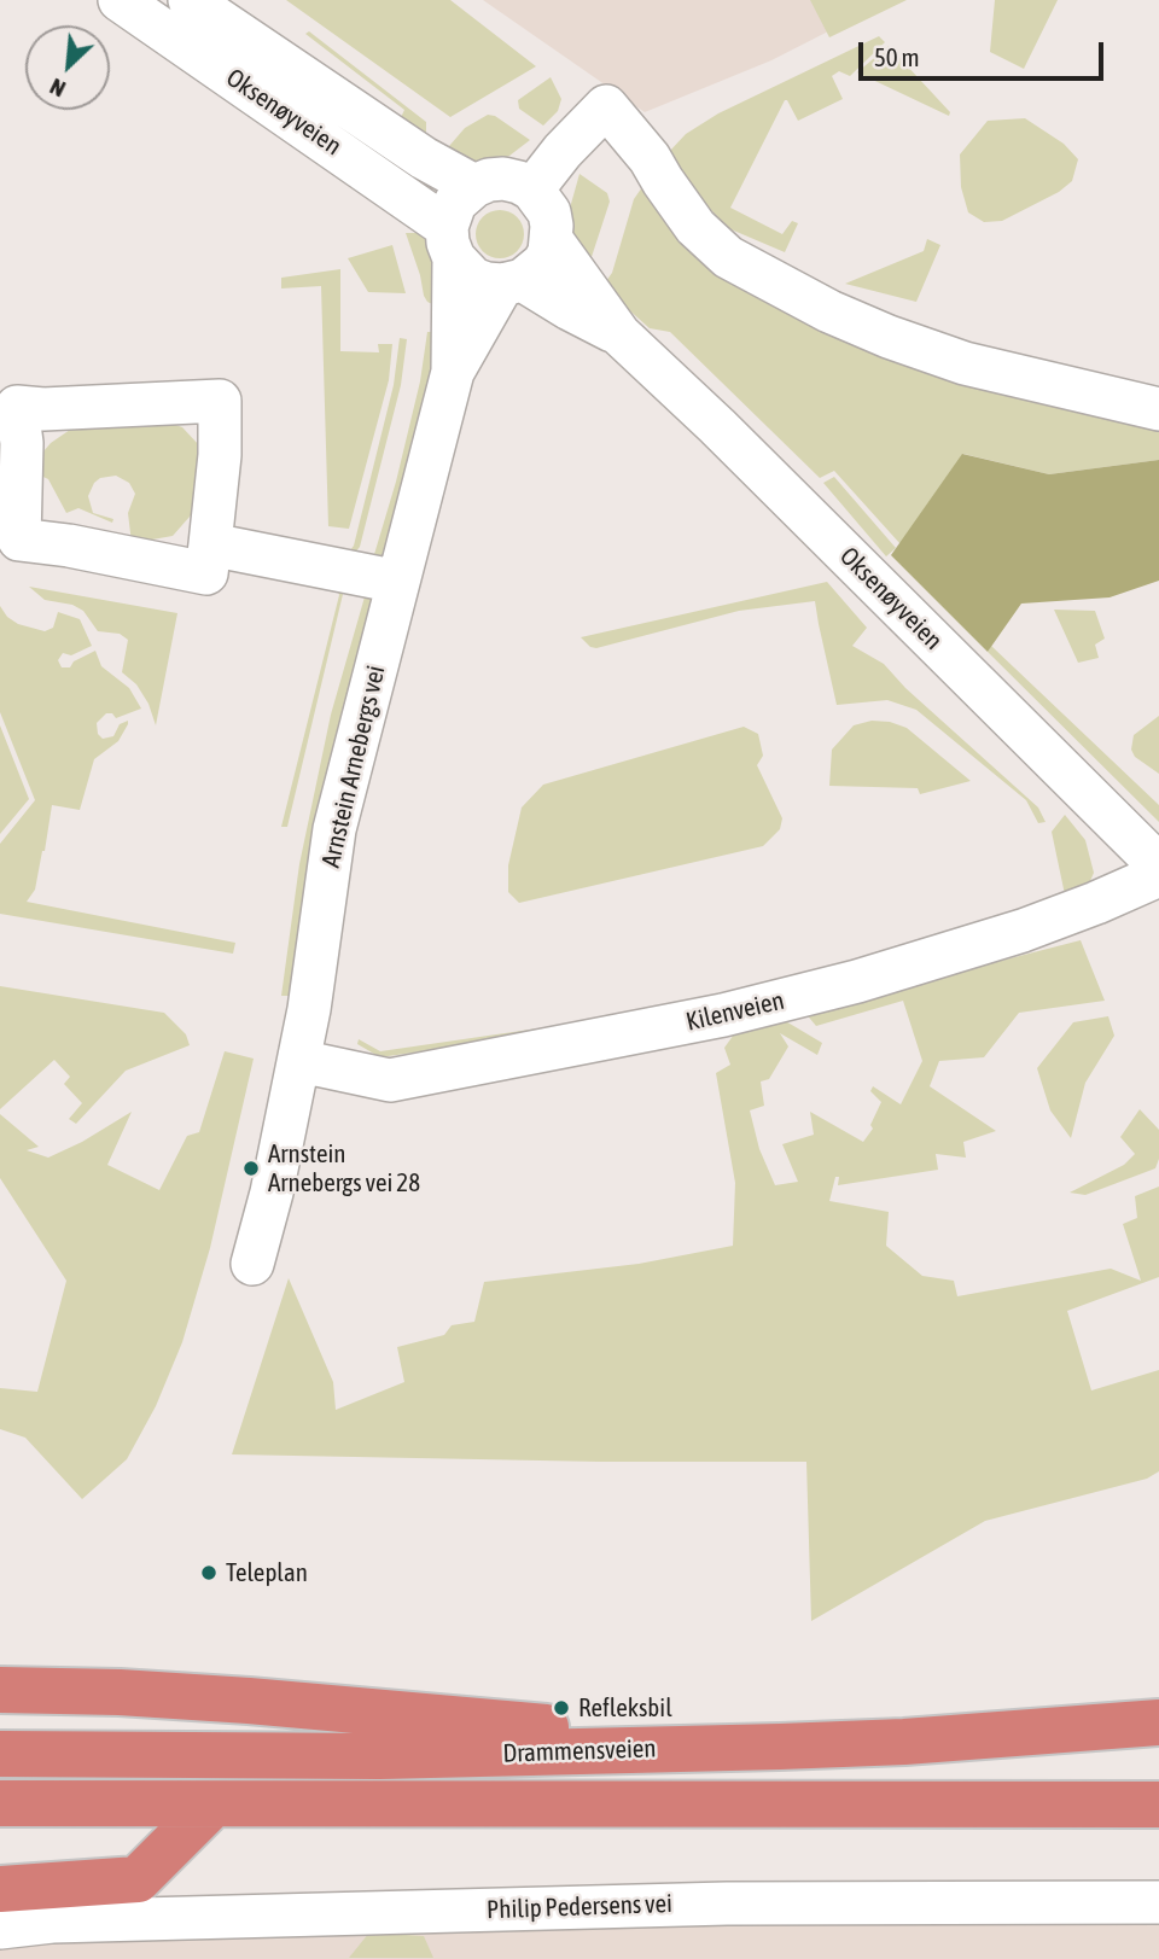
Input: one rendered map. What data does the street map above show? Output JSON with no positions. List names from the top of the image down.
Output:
{
  "streets": {
    "highway": ["Drammensveien"],
    "street": [
      "Oksenøyveien",
      "Arnstein Arnebergs vei",
      "Kilenveien",
      "Philip Pedersens vei"
    ]
  },
  "crossings": [
    ["Oksenøyveien", "Arnstein Arnebergs vei"],
    ["Arnstein Arnebergs vei", "Kilenveien"]
  ],
  "places": ["Arnstein Arnebergs vei 28", "Teleplan", "Refleksbil"],
  "scale_bar": "50 m",
  "north": "bottom left"
}
